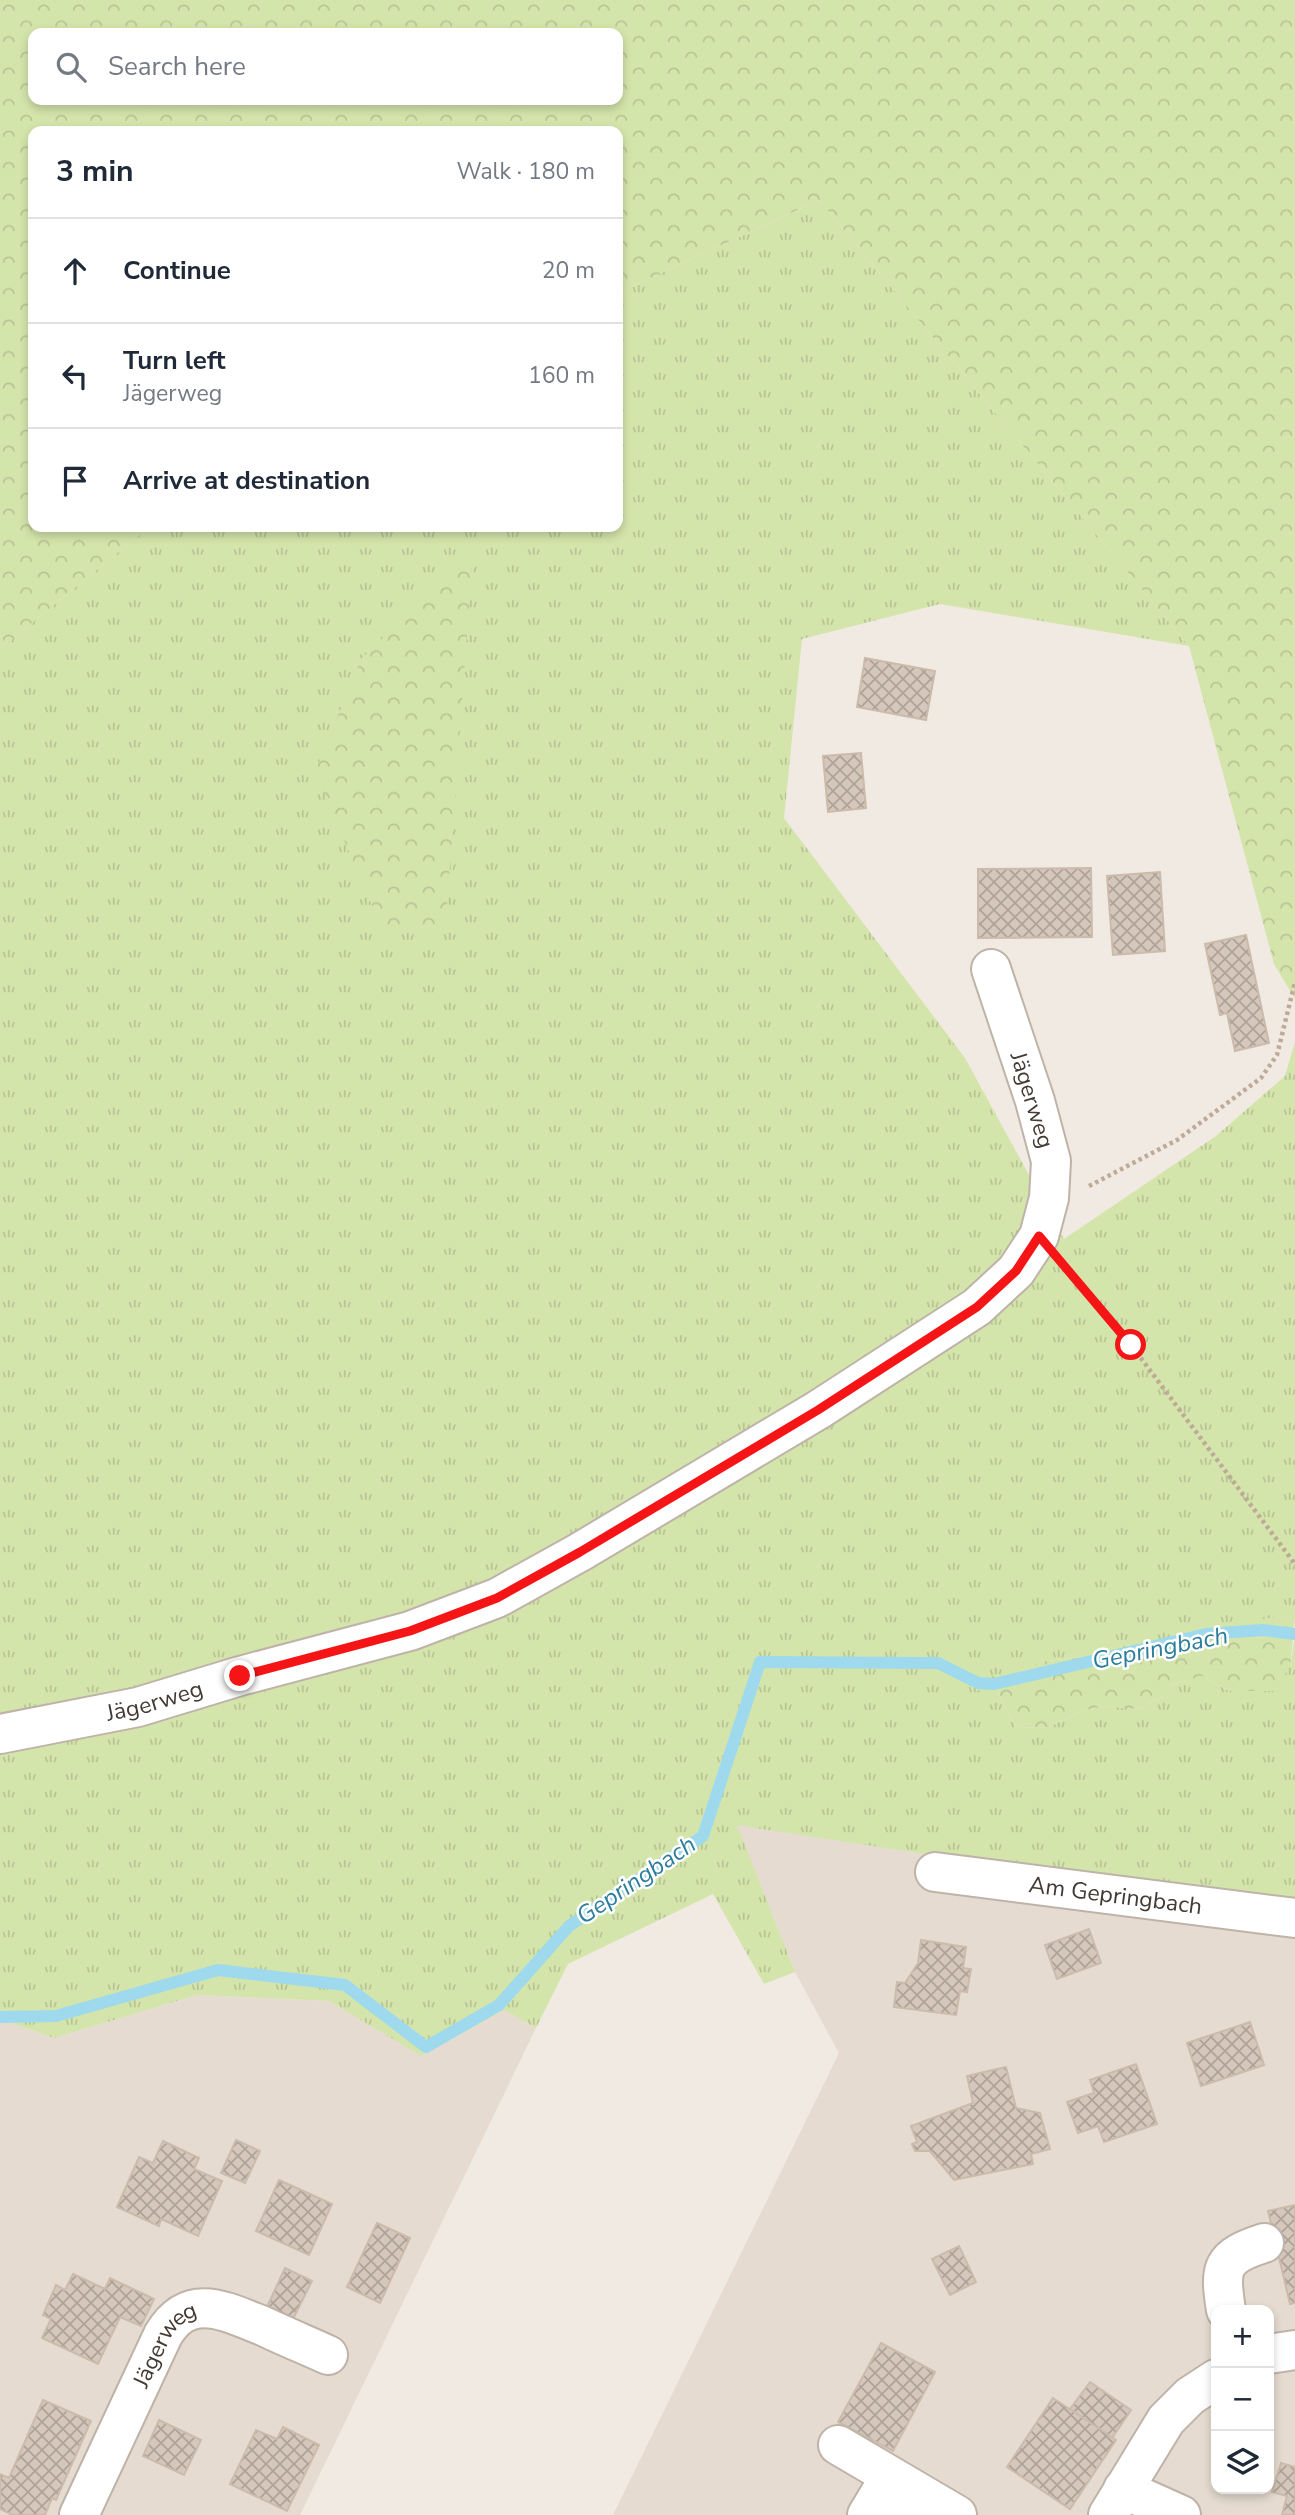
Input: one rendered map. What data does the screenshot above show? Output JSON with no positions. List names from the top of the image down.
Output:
{
  "streets": {
    "street": ["Jägerweg", "Am Gepringbach"]
  },
  "water": ["Gepringbach"],
  "page": {
    "search": "Search here",
    "heading": ["3 min", "Walk · 180 m"],
    "list": [
      ["Continue", "20 m"],
      ["Turn left", "Jägerweg", "160 m"],
      "Arrive at destination"
    ],
    "map_buttons": ["+", "−"]
  }
}
